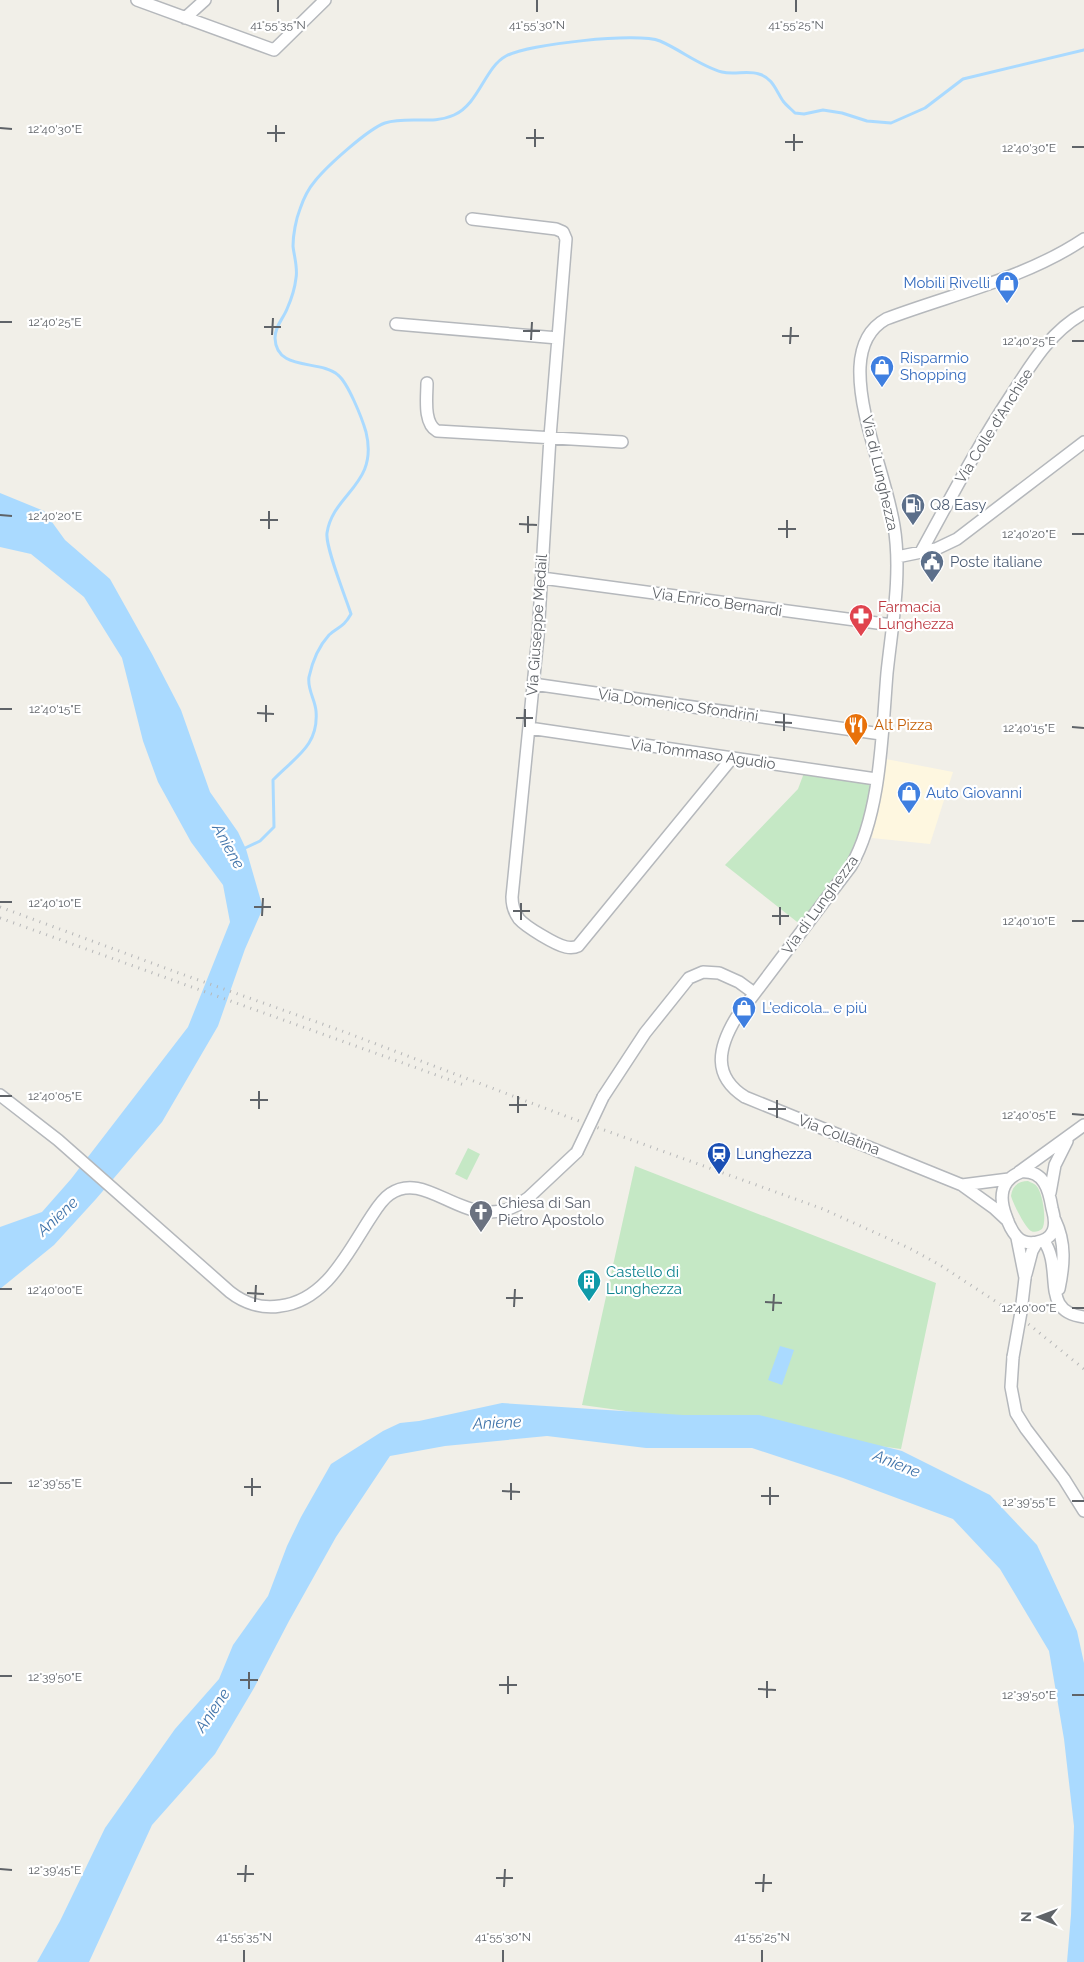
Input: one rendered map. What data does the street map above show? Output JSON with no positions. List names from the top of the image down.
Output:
{
  "streets": {
    "street": [
      "Via Colle d'Anchise",
      "Via di Lunghezza",
      "Via Enrico Bernardi",
      "Via Giuseppe Medail",
      "Via Domenico Sfondrini",
      "Via Tommaso Agudio",
      "Via Collatina"
    ]
  },
  "crossings": [
    ["Via di Lunghezza", "Via Enrico Bernardi"],
    ["Via di Lunghezza", "Via Domenico Sfondrini"],
    ["Via di Lunghezza", "Via Tommaso Agudio"],
    ["Via di Lunghezza", "Via Collatina"],
    ["Via Enrico Bernardi", "Via Giuseppe Medail"],
    ["Via Giuseppe Medail", "Via Domenico Sfondrini"],
    ["Via Giuseppe Medail", "Via Tommaso Agudio"]
  ],
  "water": ["Aniene"],
  "places": {
    "shop": [
      "Mobili Rivelli",
      "Risparmio Shopping",
      "Auto Giovanni",
      "L'edicola… e più"
    ],
    "fuel station": ["Q8 Easy"],
    "public building": ["Poste italiane"],
    "pharmacy": ["Farmacia Lunghezza"],
    "restaurant": ["Alt Pizza"],
    "station": ["Lunghezza"],
    "church": ["Chiesa di San Pietro Apostolo"],
    "building": ["Castello di Lunghezza"]
  },
  "north": "left",
  "coordinates": [
    "41°55'35\"N",
    "41°55'30\"N",
    "41°55'25\"N",
    "12°40'30\"E",
    "12°40'25\"E",
    "12°40'20\"E",
    "12°40'15\"E",
    "12°40'10\"E",
    "12°40'05\"E",
    "12°40'00\"E",
    "12°39'55\"E",
    "12°39'50\"E",
    "12°39'45\"E"
  ]
}
